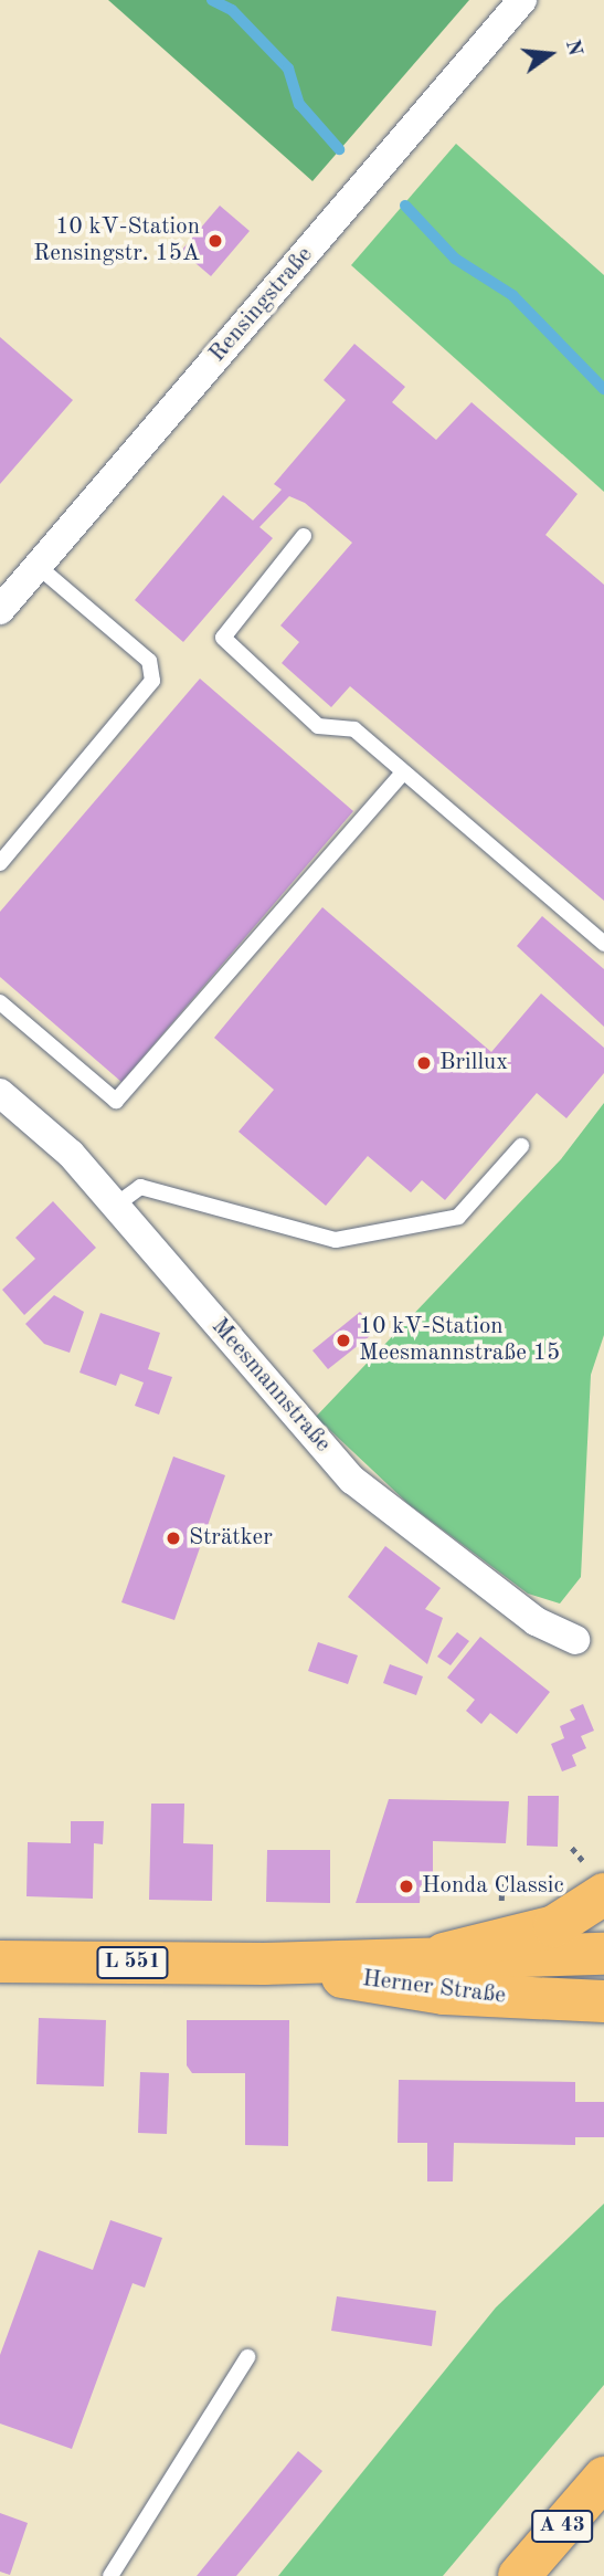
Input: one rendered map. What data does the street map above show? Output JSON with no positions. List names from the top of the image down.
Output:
{
  "streets": {
    "main road": ["L 551", "Herner Straße", "A 43"],
    "street": ["Rensingstraße", "Meesmannstraße"]
  },
  "places": [
    "10 kV-Station Rensingstr. 15A",
    "Brillux",
    "10 kV-Station Meesmannstraße 15",
    "Strätker",
    "Honda Classic"
  ],
  "north": "right"
}
